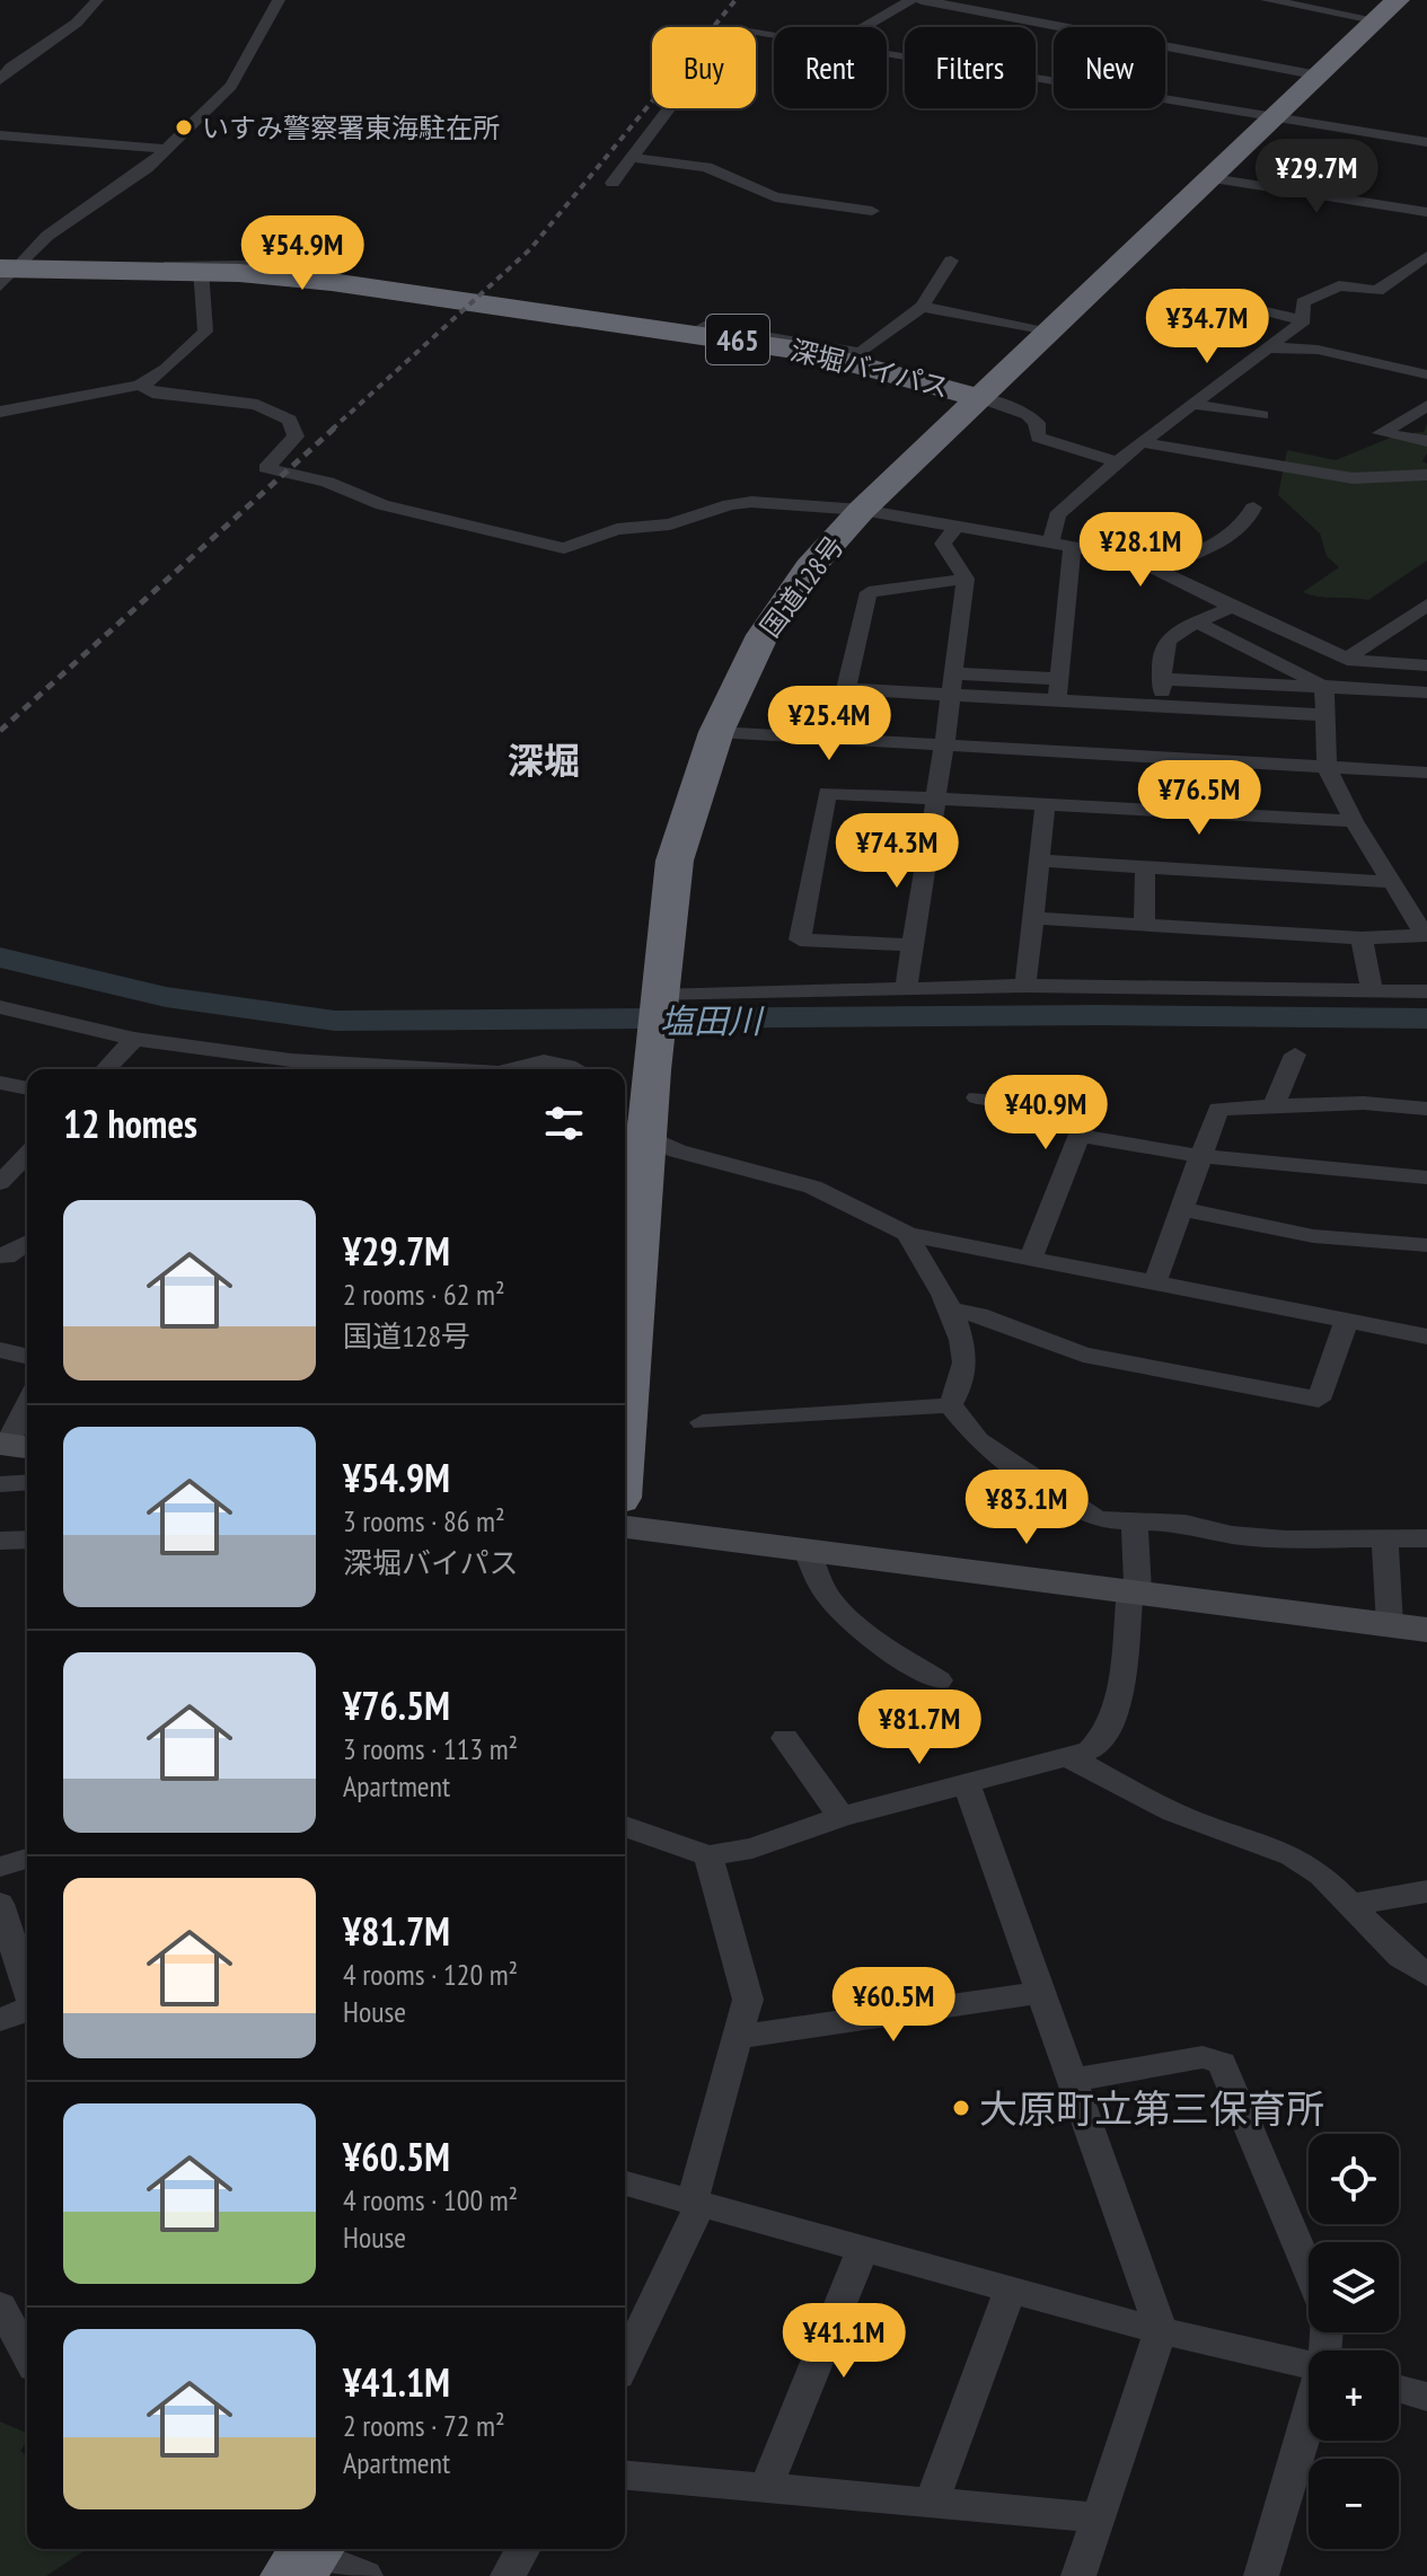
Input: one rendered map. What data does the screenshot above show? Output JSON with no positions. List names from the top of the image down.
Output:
{
  "streets": {
    "highway": ["465", "深堀バイパス", "国道128号"]
  },
  "crossings": [
    ["465", "深堀バイパス"],
    ["深堀バイパス", "国道128号"]
  ],
  "districts": ["深堀"],
  "water": ["塩田川"],
  "places": ["いすみ警察署東海駐在所", "大原町立第三保育所"],
  "page": {
    "chip": [
      "Buy",
      "Rent",
      "Filters",
      "New"
    ],
    "price": [
      "¥29.7M",
      "¥54.9M",
      "¥34.7M",
      "¥28.1M",
      "¥25.4M",
      "¥76.5M",
      "¥74.3M",
      "¥40.9M",
      "¥83.1M",
      "¥81.7M",
      "¥60.5M",
      "¥41.1M"
    ],
    "heading": "12 homes",
    "list": [
      {
        "name": "¥29.7M",
        "note": "2 rooms · 62 m² · 国道128号"
      },
      {
        "name": "¥54.9M",
        "note": "3 rooms · 86 m² · 深堀バイパス"
      },
      {
        "name": "¥76.5M",
        "note": "3 rooms · 113 m² · Apartment"
      },
      {
        "name": "¥81.7M",
        "note": "4 rooms · 120 m² · House"
      },
      {
        "name": "¥60.5M",
        "note": "4 rooms · 100 m² · House"
      },
      {
        "name": "¥41.1M",
        "note": "2 rooms · 72 m² · Apartment"
      }
    ],
    "map_buttons": ["+", "−"]
  }
}
